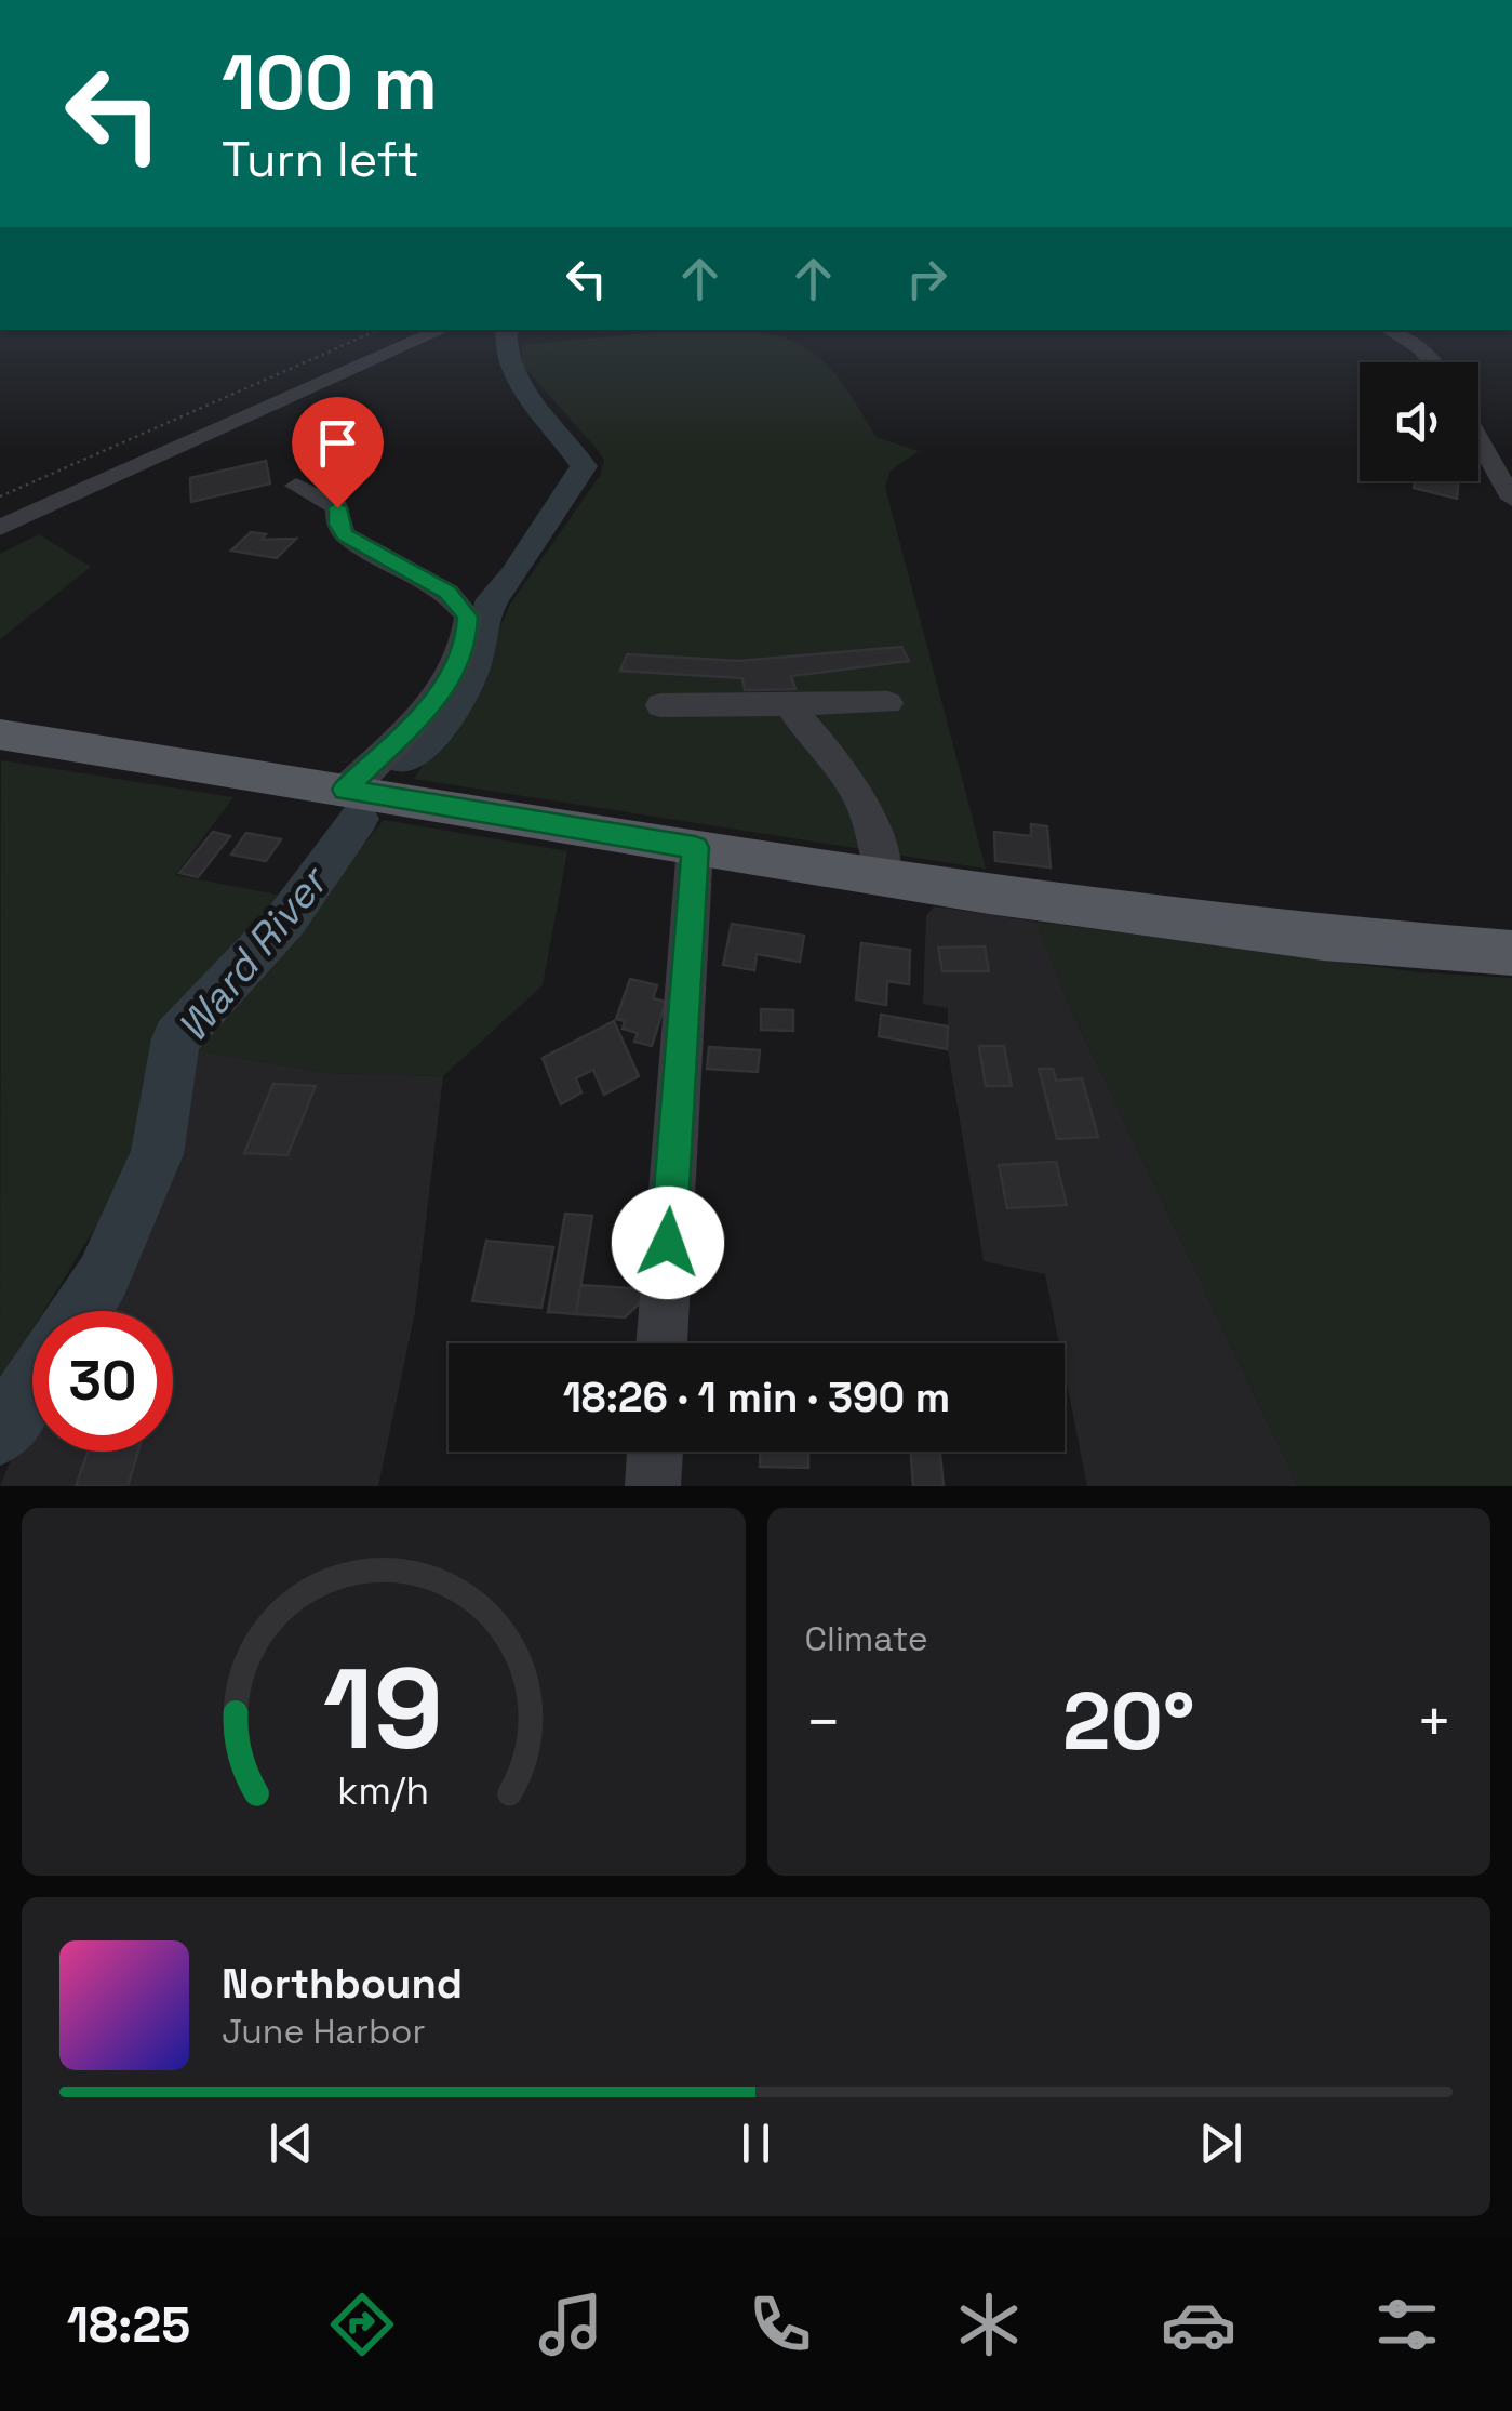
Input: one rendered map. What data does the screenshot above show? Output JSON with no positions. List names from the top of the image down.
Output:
{
  "water": ["Ward River"],
  "page": {
    "turn": ["100 m", "Turn left"],
    "limit": "30",
    "trip": "18:26 · 1 min · 390 m",
    "tile": "Climate",
    "heat": ["−", "20°", "+"],
    "song": ["Northbound", "June Harbor"],
    "tabs": "18:25",
    "gauge": ["19", "km/h"]
  }
}
